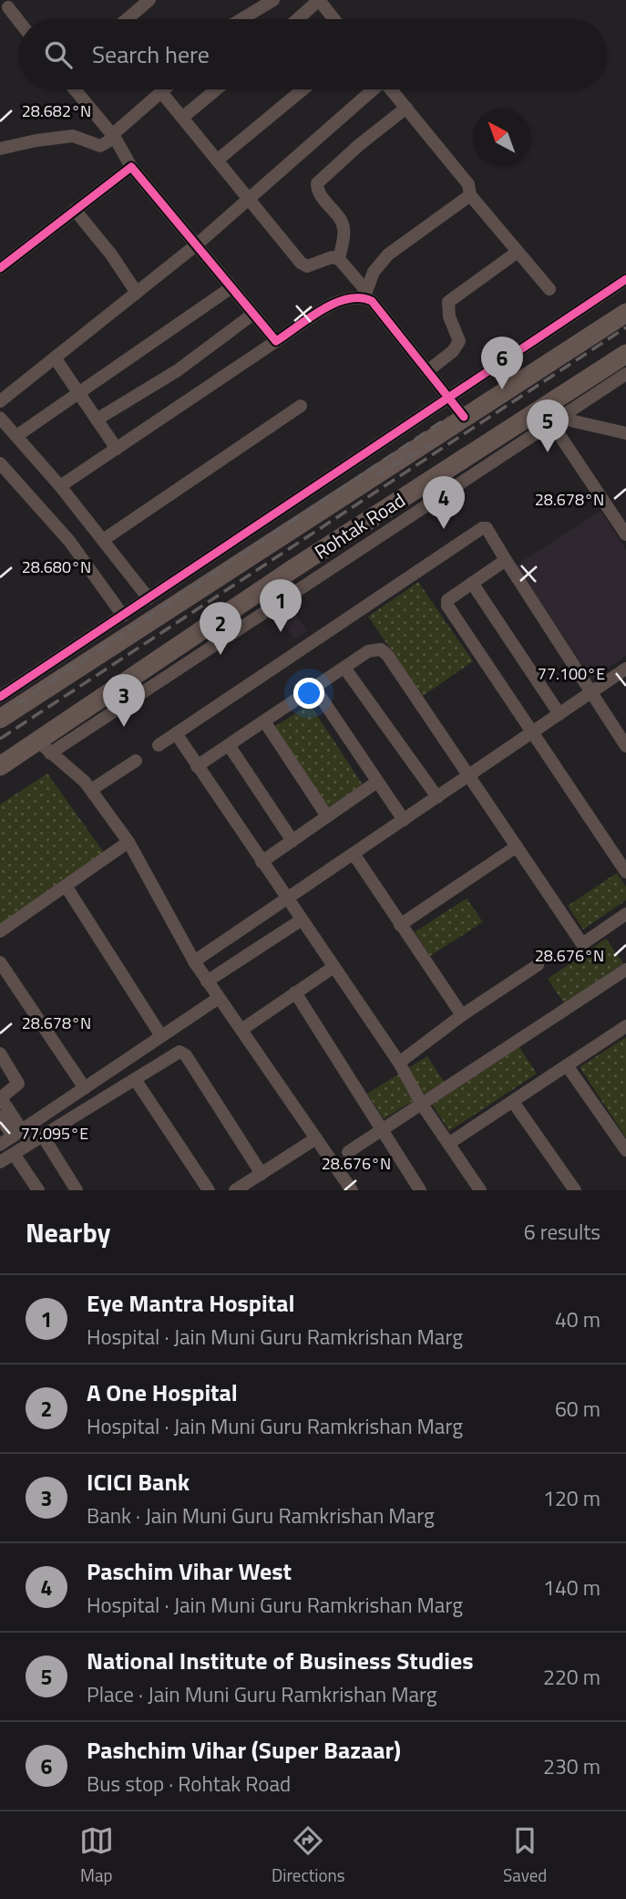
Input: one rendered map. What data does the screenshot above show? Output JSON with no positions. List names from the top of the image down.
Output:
{
  "streets": {
    "main road": ["Rohtak Road"]
  },
  "north": "top left",
  "page": {
    "search": "Search here",
    "pins": [
      "6",
      "5",
      "4",
      "1",
      "2",
      "3"
    ],
    "heading": ["Nearby", "6 results"],
    "list": [
      {
        "mark": "1",
        "name": "Eye Mantra Hospital",
        "note": "Hospital · Jain Muni Guru Ramkrishan Marg",
        "value": "40 m"
      },
      {
        "mark": "2",
        "name": "A One Hospital",
        "note": "Hospital · Jain Muni Guru Ramkrishan Marg",
        "value": "60 m"
      },
      {
        "mark": "3",
        "name": "ICICI Bank",
        "note": "Bank · Jain Muni Guru Ramkrishan Marg",
        "value": "120 m"
      },
      {
        "mark": "4",
        "name": "Paschim Vihar West",
        "note": "Hospital · Jain Muni Guru Ramkrishan Marg",
        "value": "140 m"
      },
      {
        "mark": "5",
        "name": "National Institute of Business Studies",
        "note": "Place · Jain Muni Guru Ramkrishan Marg",
        "value": "220 m"
      },
      {
        "mark": "6",
        "name": "Pashchim Vihar (Super Bazaar)",
        "note": "Bus stop · Rohtak Road",
        "value": "230 m"
      }
    ],
    "nav": ["Map", "Directions", "Saved"]
  },
  "coordinates": [
    "28.682°N",
    "28.678°N",
    "28.680°N",
    "77.100°E",
    "28.676°N",
    "77.095°E"
  ]
}
